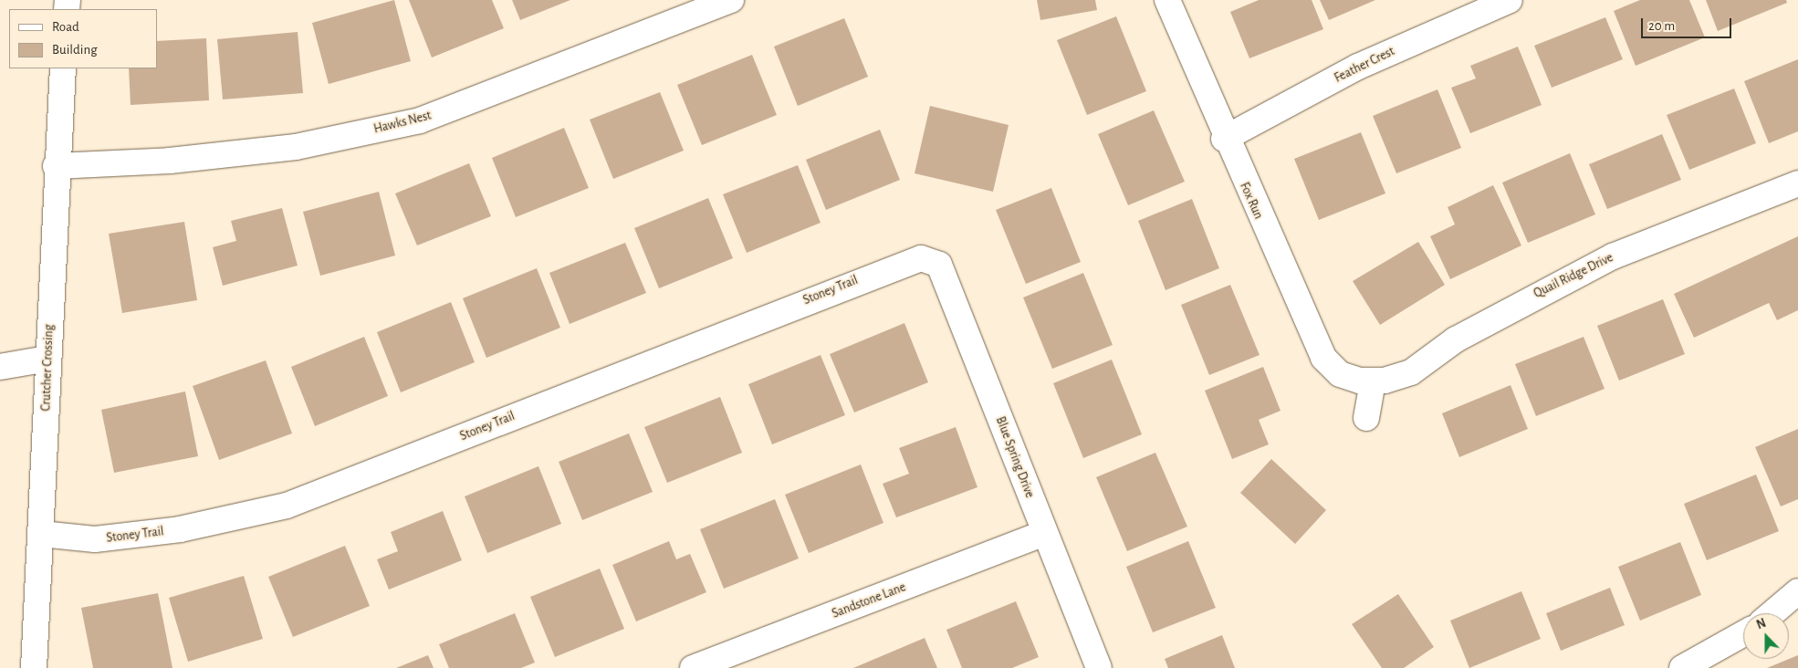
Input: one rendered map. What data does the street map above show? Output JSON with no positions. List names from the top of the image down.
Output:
{
  "streets": {
    "street": [
      "Feather Crest",
      "Hawks Nest",
      "Fox Run",
      "Quail Ridge Drive",
      "Stoney Trail",
      "Crutcher Crossing",
      "Blue Spring Drive",
      "Sandstone Lane"
    ]
  },
  "crossings": [
    ["Feather Crest", "Fox Run"],
    ["Hawks Nest", "Crutcher Crossing"],
    ["Fox Run", "Quail Ridge Drive"],
    ["Stoney Trail", "Crutcher Crossing"],
    ["Stoney Trail", "Blue Spring Drive"],
    ["Blue Spring Drive", "Sandstone Lane"]
  ],
  "legend": ["Road", "Building"],
  "scale_bar": "20 m",
  "north": "top"
}
